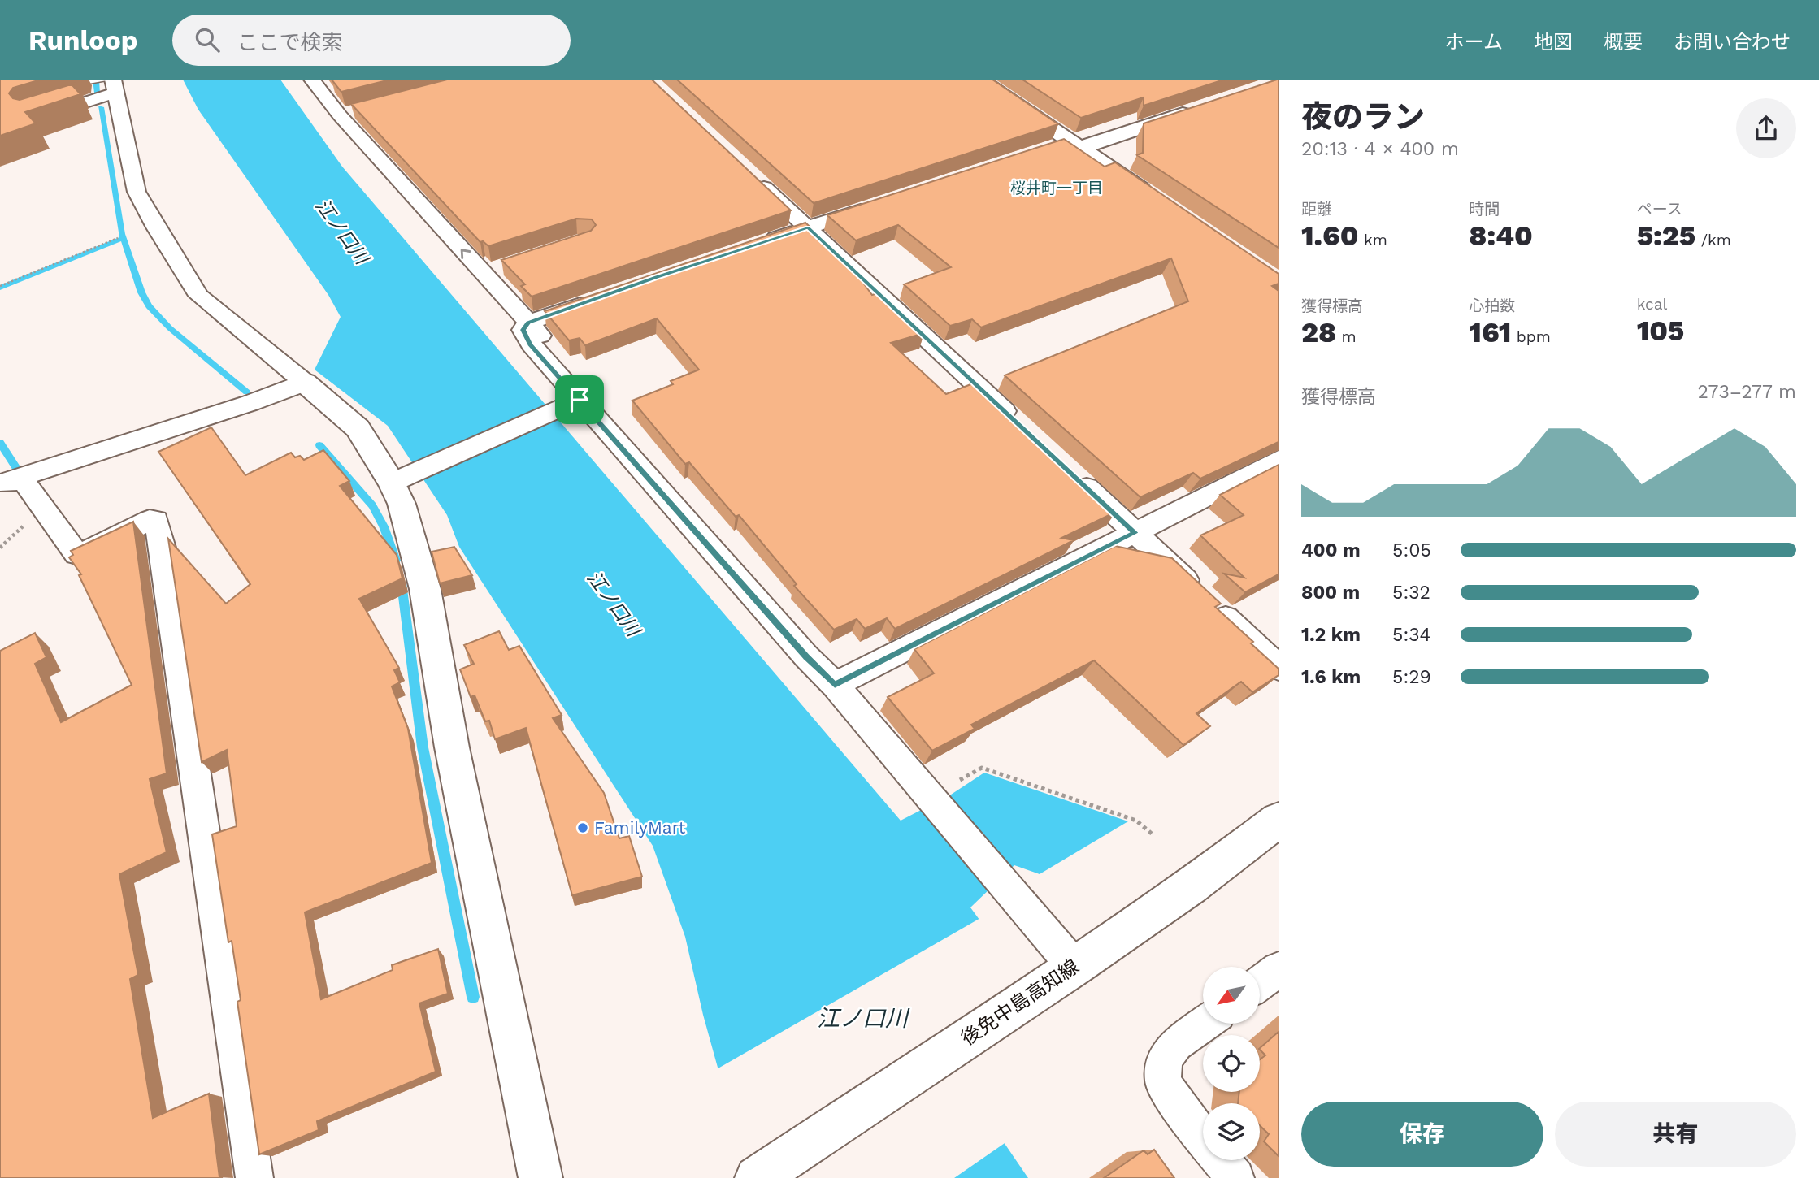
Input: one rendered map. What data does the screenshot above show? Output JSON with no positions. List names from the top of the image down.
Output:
{
  "streets": {
    "street": ["後免中島高知線"]
  },
  "districts": ["桜井町一丁目"],
  "water": ["江ノ口川"],
  "places": ["FamilyMart"],
  "north": "bottom left",
  "page": {
    "header": "Runloop",
    "search": "ここで検索",
    "nav": [
      "ホーム",
      "地図",
      "概要",
      "お問い合わせ"
    ],
    "heading": ["夜のラン", "20:13 · 4 × 400 m"],
    "stats": [
      ["距離", "1.60 km"],
      ["時間", "8:40"],
      ["ペース", "5:25 /km"],
      ["獲得標高", "28 m"],
      ["心拍数", "161 bpm"],
      ["kcal", "105"]
    ],
    "chart": ["獲得標高", "273–277 m"],
    "list": [
      {
        "name": "400 m",
        "note": "5:05"
      },
      {
        "name": "800 m",
        "note": "5:32"
      },
      {
        "name": "1.2 km",
        "note": "5:34"
      },
      {
        "name": "1.6 km",
        "note": "5:29"
      }
    ],
    "buttons": ["保存", "共有"]
  }
}
